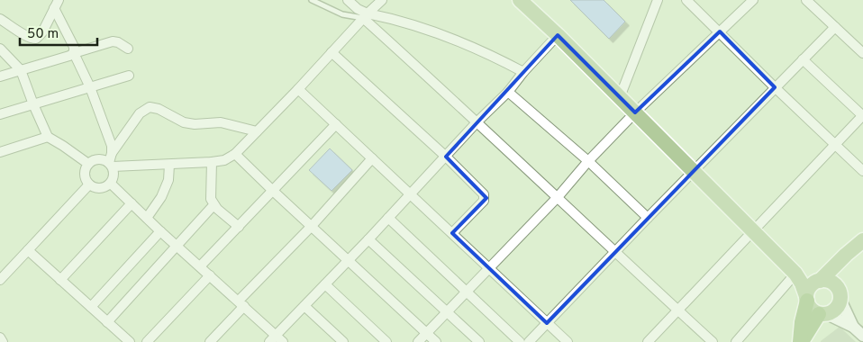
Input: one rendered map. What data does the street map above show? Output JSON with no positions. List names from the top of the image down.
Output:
{
  "scale_bar": "50 m"
}
